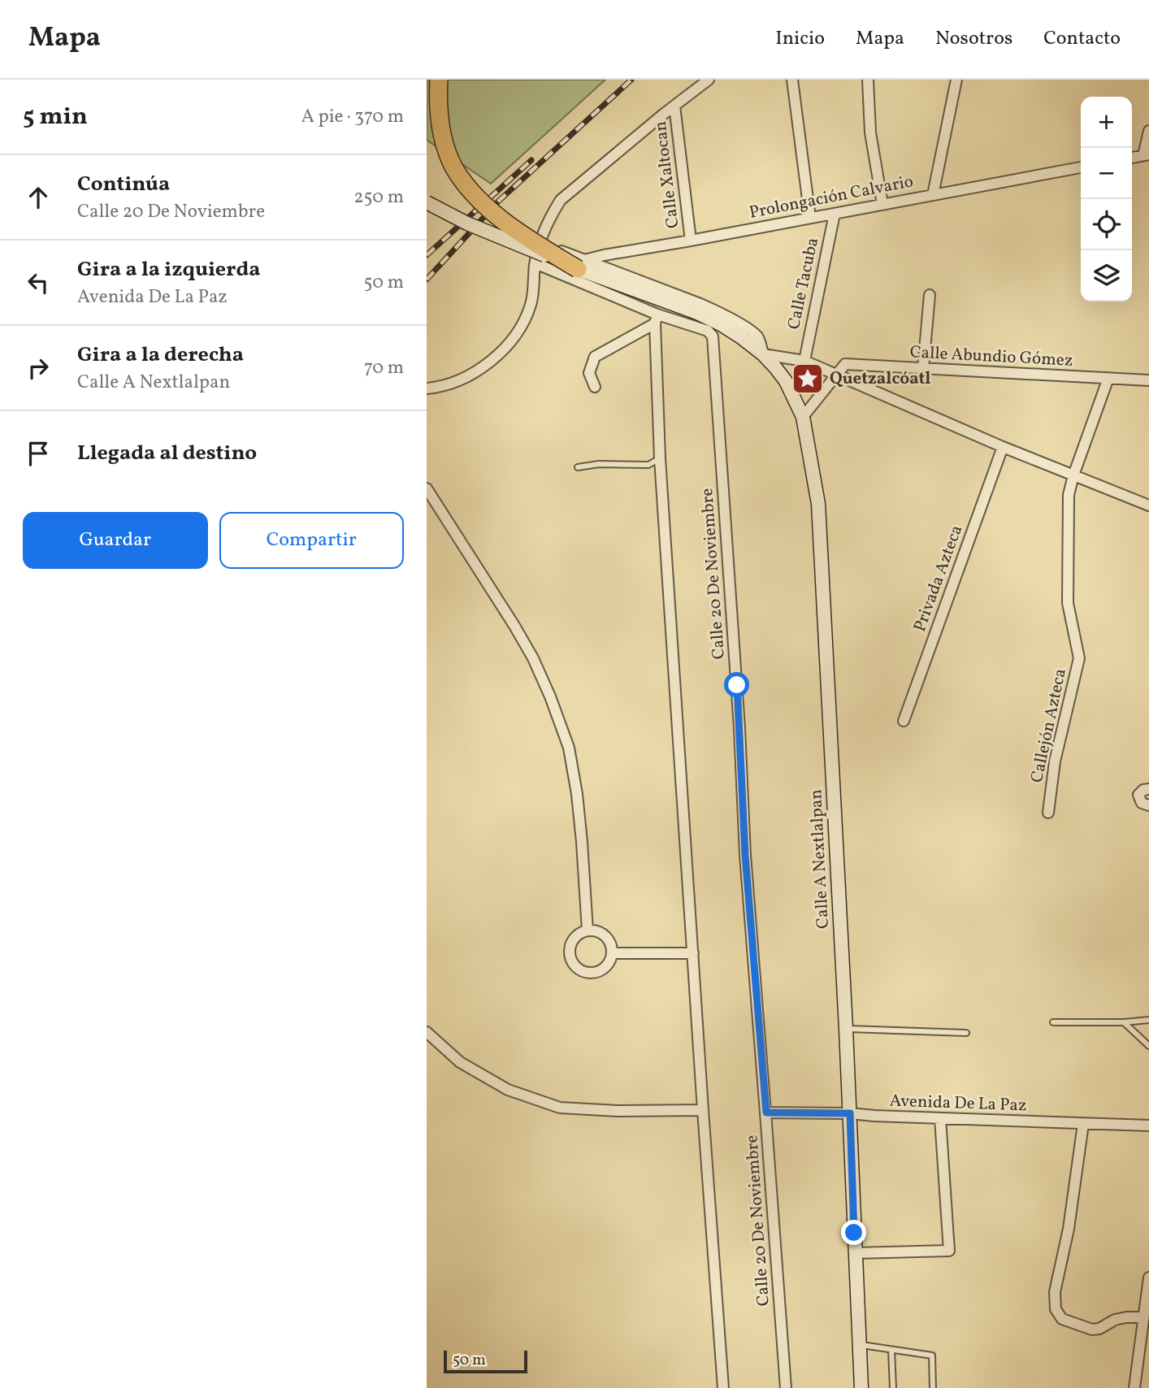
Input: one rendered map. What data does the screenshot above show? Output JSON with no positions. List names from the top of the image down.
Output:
{
  "streets": {
    "main road": ["Calle A Nextlalpan"],
    "street": [
      "Calle Xaltocan",
      "Prolongación Calvario",
      "Calle Tacuba",
      "Calle Abundio Gómez",
      "Calle 20 De Noviembre",
      "Privada Azteca",
      "Callejón Azteca",
      "Avenida De La Paz"
    ]
  },
  "crossings": [
    ["Calle Xaltocan", "Prolongación Calvario"],
    ["Prolongación Calvario", "Calle Tacuba"],
    ["Prolongación Calvario", "Calle A Nextlalpan"],
    ["Calle Abundio Gómez", "Callejón Azteca"],
    ["Calle 20 De Noviembre", "Avenida De La Paz"],
    ["Calle A Nextlalpan", "Avenida De La Paz"]
  ],
  "places": {
    "place": ["Quetzalcóatl"]
  },
  "scale_bar": "50 m",
  "page": {
    "header": "Mapa",
    "nav": [
      "Inicio",
      "Mapa",
      "Nosotros",
      "Contacto"
    ],
    "heading": ["5 min", "A pie · 370 m"],
    "map_buttons": ["+", "−"],
    "list": [
      ["Continúa", "Calle 20 De Noviembre", "250 m"],
      ["Gira a la izquierda", "Avenida De La Paz", "50 m"],
      ["Gira a la derecha", "Calle A Nextlalpan", "70 m"],
      "Llegada al destino"
    ],
    "buttons": ["Guardar", "Compartir"],
    "scale": "50 m"
  }
}
